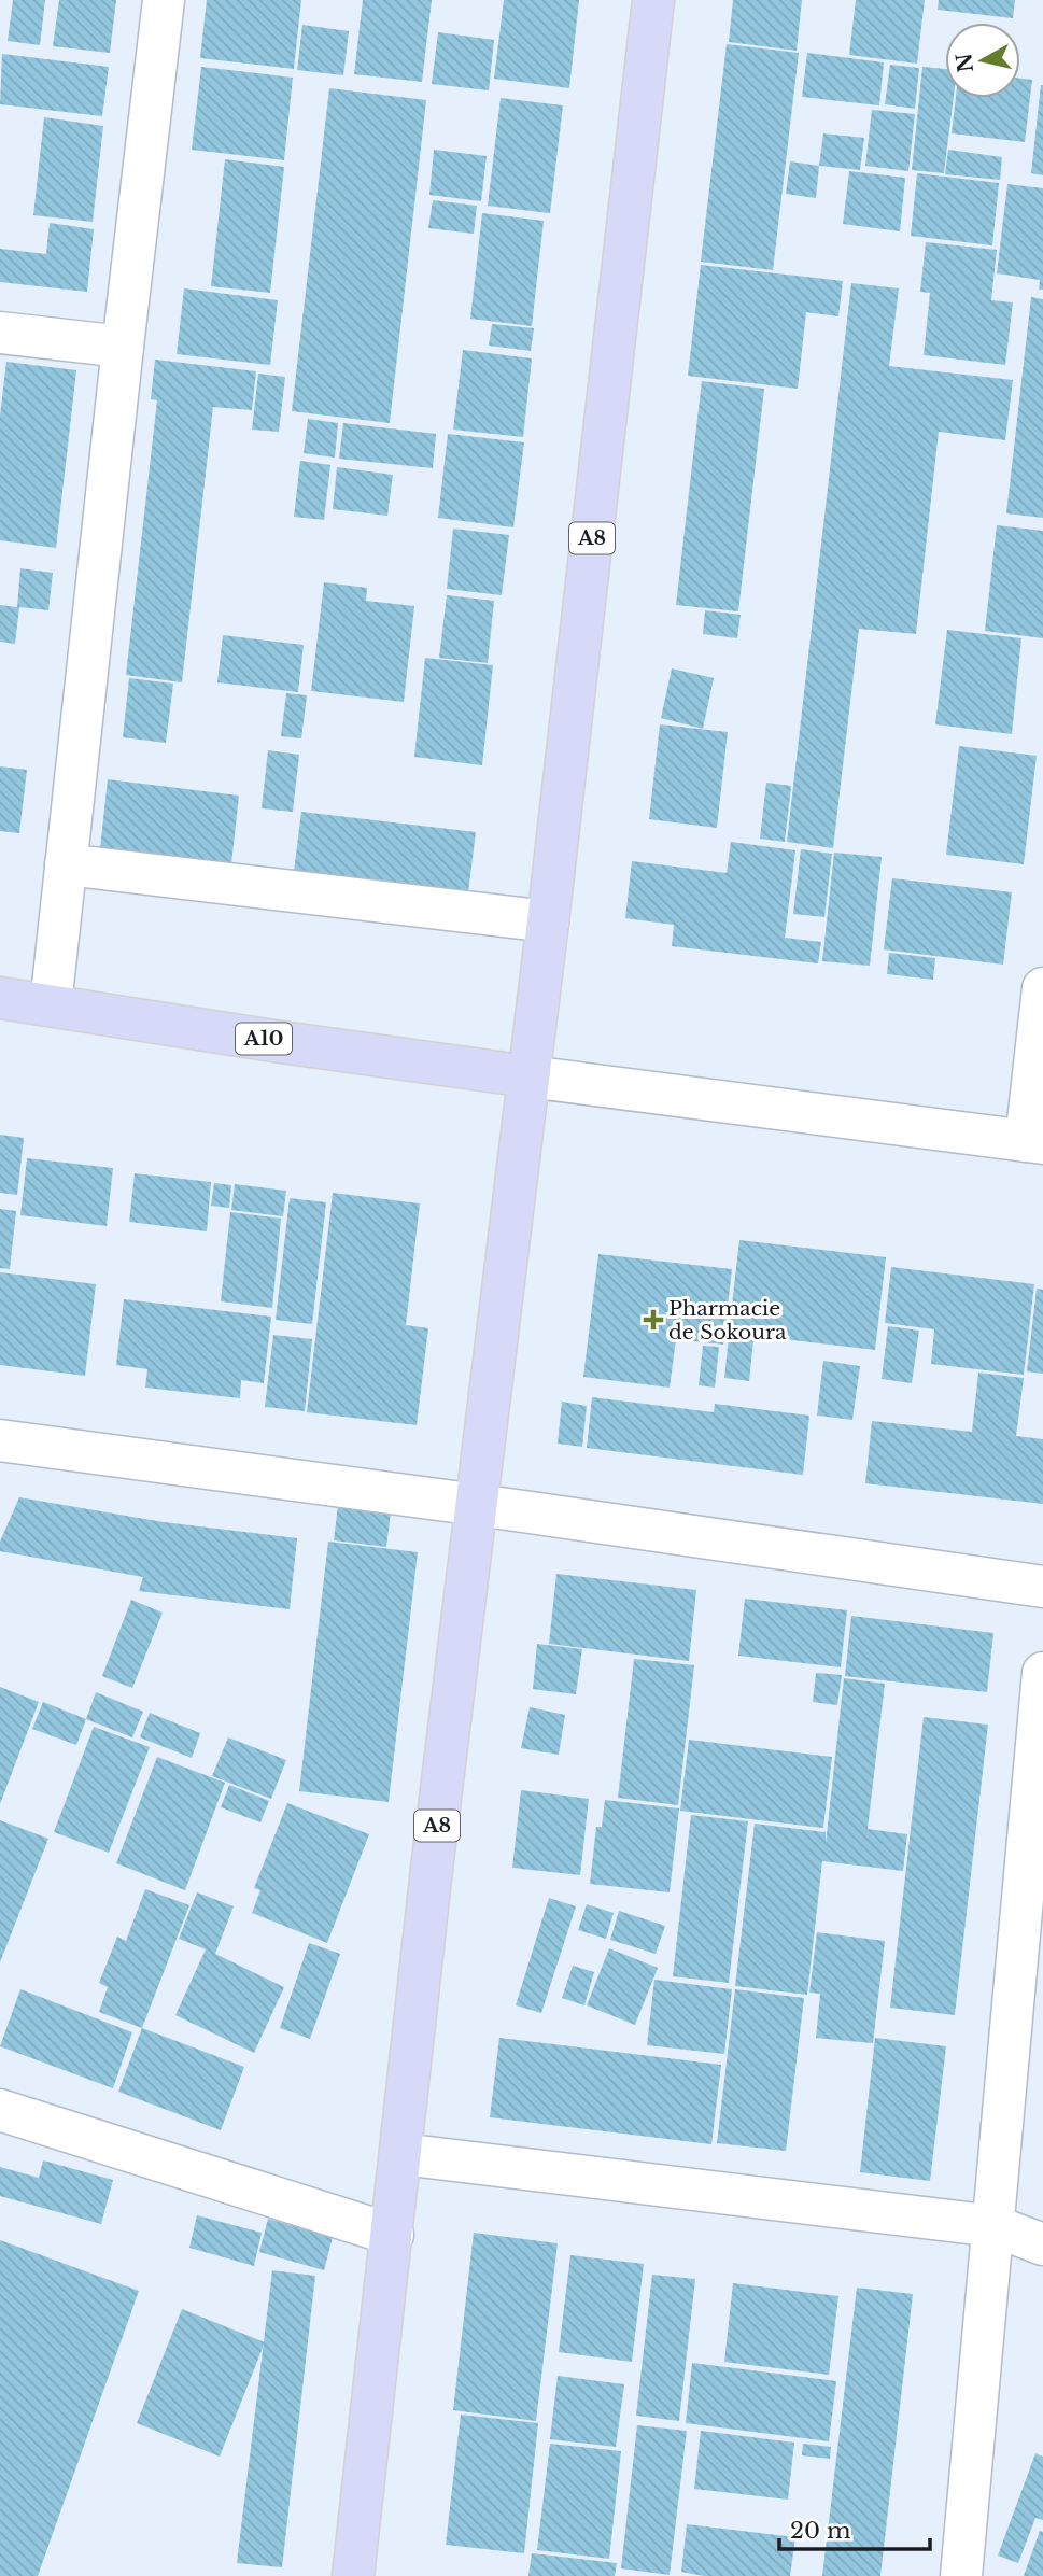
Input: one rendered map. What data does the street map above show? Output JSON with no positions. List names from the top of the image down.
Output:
{
  "streets": {
    "main road": ["A8", "A10"]
  },
  "crossings": [
    ["A8", "A10"]
  ],
  "places": {
    "health": ["Pharmacie de Sokoura"]
  },
  "scale_bar": "20 m",
  "north": "left"
}
